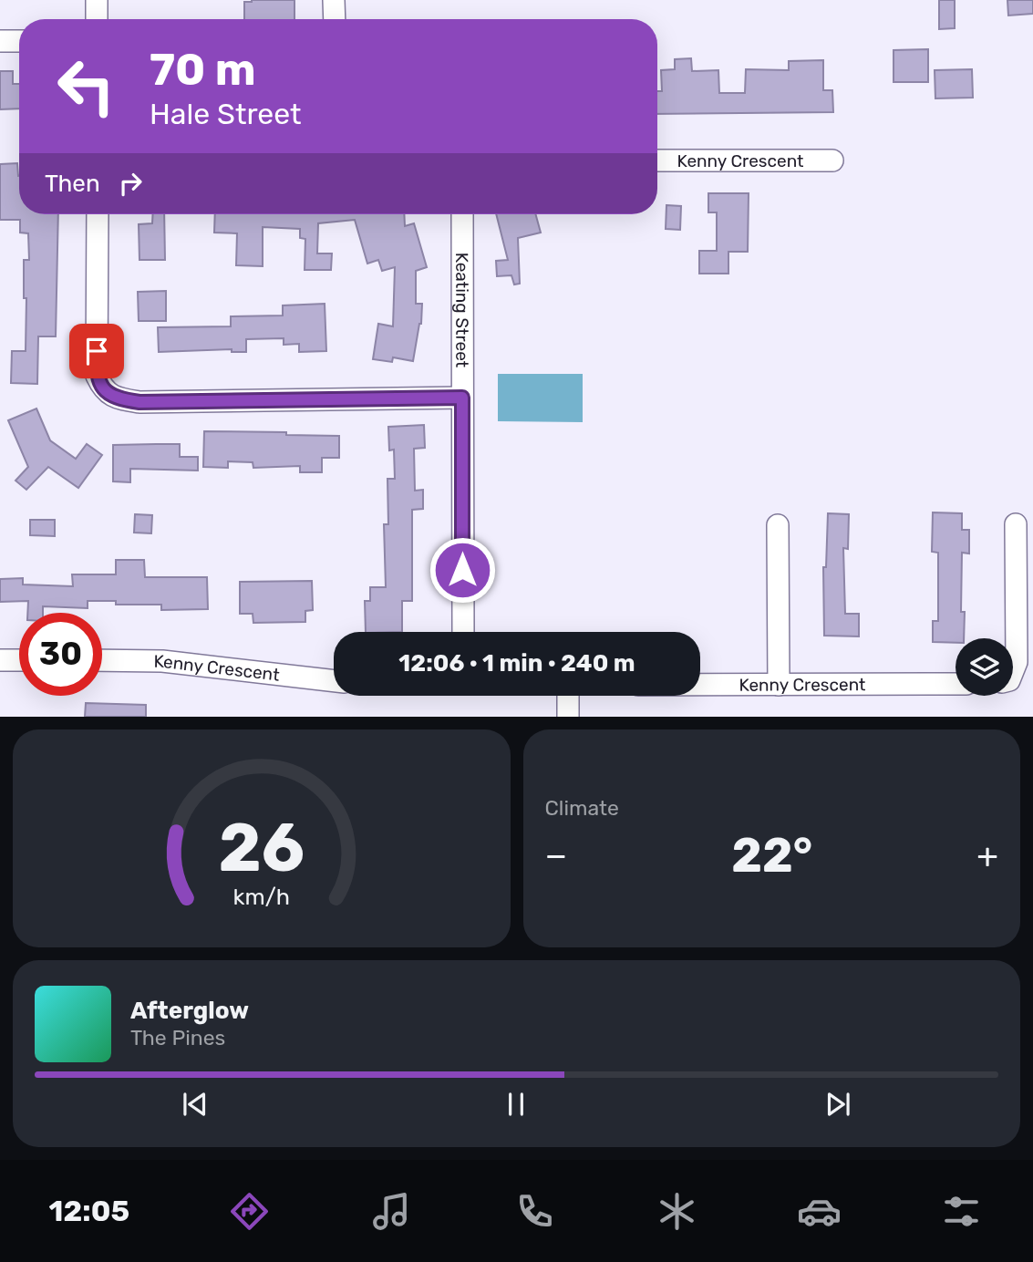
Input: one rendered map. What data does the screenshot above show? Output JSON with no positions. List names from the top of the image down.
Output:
{
  "streets": {
    "street": ["Kenny Crescent", "Keating Street"]
  },
  "page": {
    "turn": ["70 m", "Hale Street"],
    "then": "Then",
    "limit": "30",
    "trip": "12:06 · 1 min · 240 m",
    "tile": "Climate",
    "heat": ["−", "22°", "+"],
    "song": ["Afterglow", "The Pines"],
    "tabs": "12:05",
    "gauge": ["26", "km/h"]
  }
}
